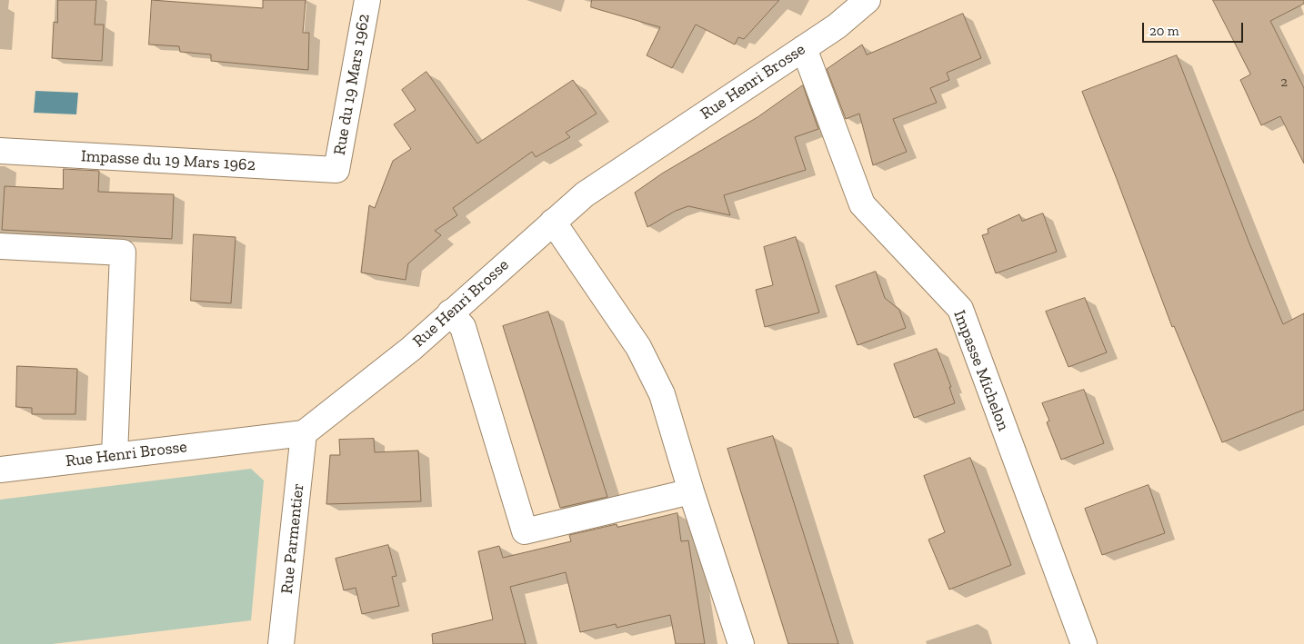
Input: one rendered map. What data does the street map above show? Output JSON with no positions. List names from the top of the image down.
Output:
{
  "streets": {
    "street": [
      "Rue Henri Brosse",
      "Rue du 19 Mars 1962",
      "Impasse du 19 Mars 1962",
      "Impasse Michelon",
      "Rue Parmentier"
    ]
  },
  "crossings": [
    ["Rue Henri Brosse", "Impasse Michelon"],
    ["Rue Henri Brosse", "Rue Parmentier"],
    ["Rue du 19 Mars 1962", "Impasse du 19 Mars 1962"]
  ],
  "house_numbers": ["2"],
  "scale_bar": "20 m"
}
